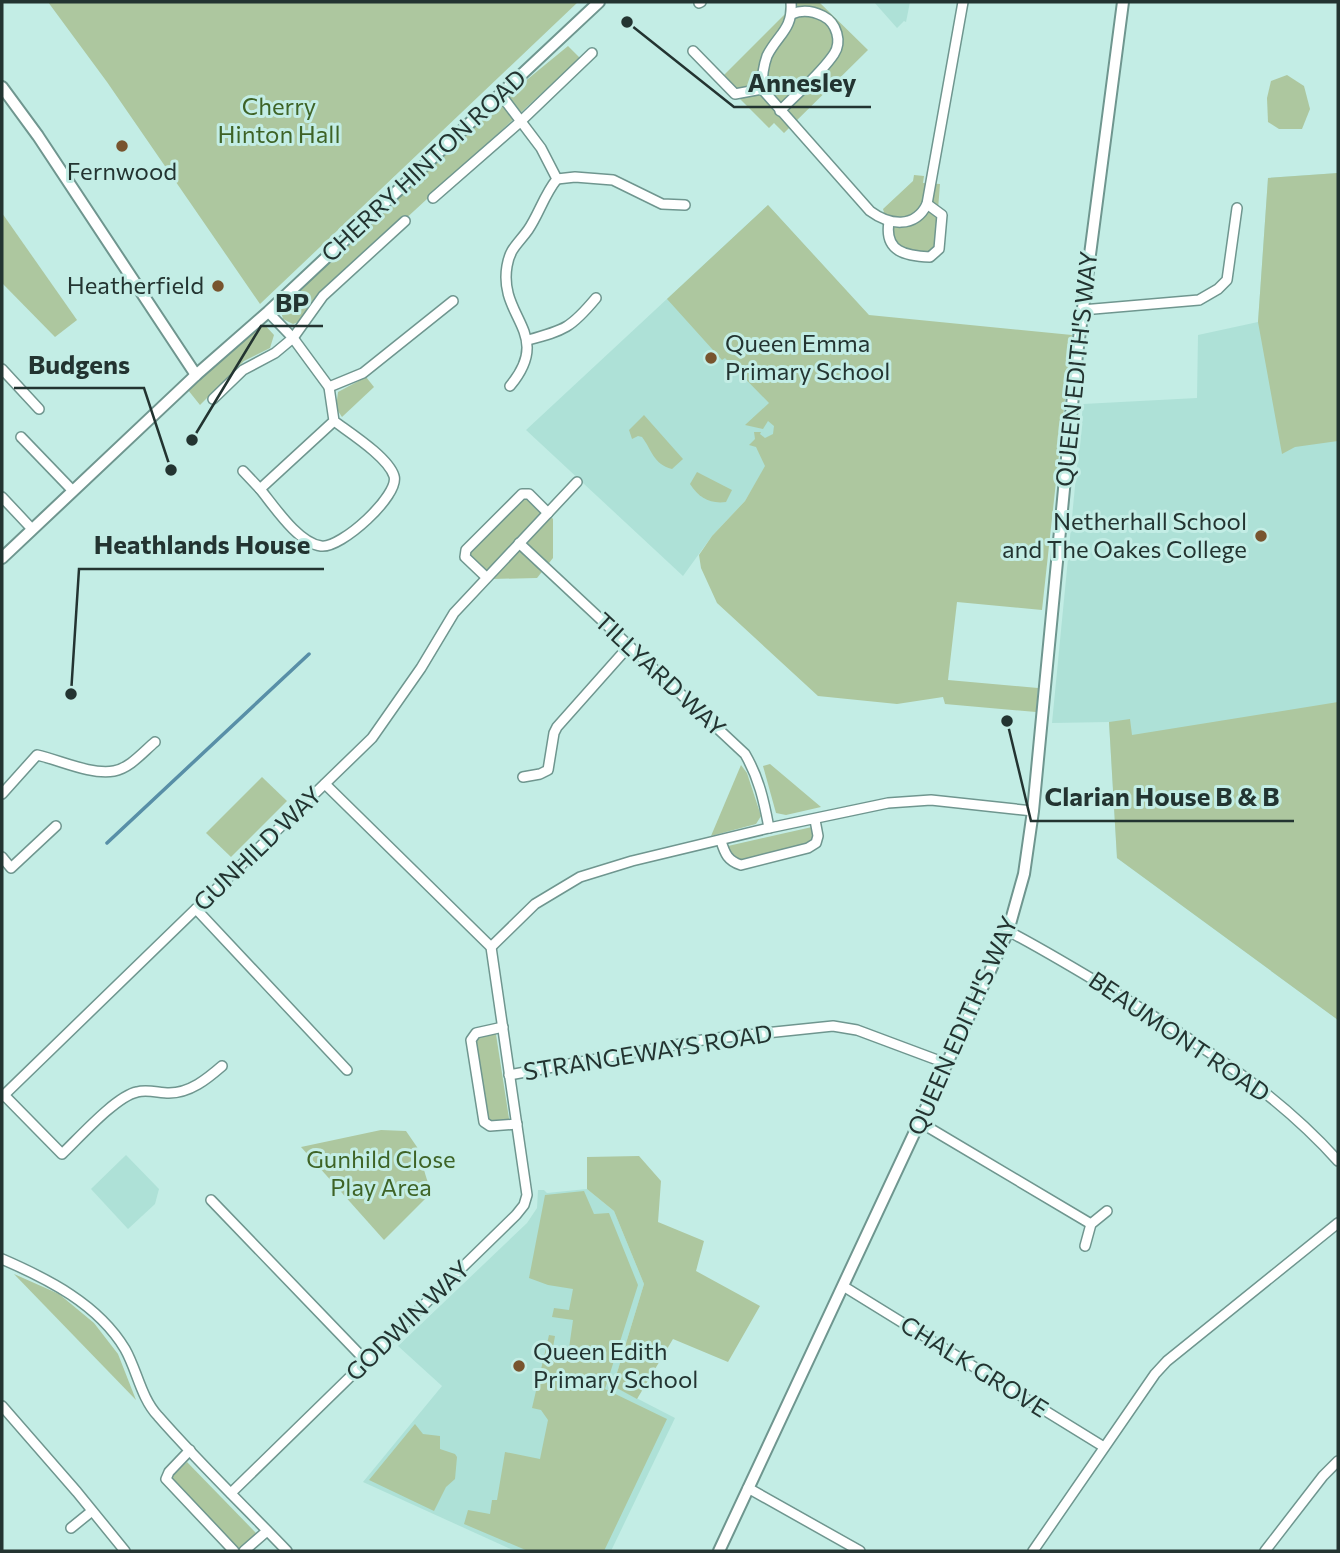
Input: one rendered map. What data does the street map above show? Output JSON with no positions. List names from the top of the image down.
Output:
{
  "streets": {
    "street": [
      "CHERRY HINTON ROAD",
      "QUEEN EDITH'S WAY",
      "TILLYARD WAY",
      "GUNHILD WAY",
      "BEAUMONT ROAD",
      "STRANGEWAYS ROAD",
      "GODWIN WAY",
      "CHALK GROVE"
    ]
  },
  "crossings": [
    ["QUEEN EDITH'S WAY", "BEAUMONT ROAD"],
    ["QUEEN EDITH'S WAY", "STRANGEWAYS ROAD"],
    ["QUEEN EDITH'S WAY", "CHALK GROVE"],
    ["TILLYARD WAY", "GUNHILD WAY"],
    ["STRANGEWAYS ROAD", "GODWIN WAY"]
  ],
  "parks": ["Cherry Hinton Hall", "Gunhild Close Play Area"],
  "places": [
    "Annesley",
    "Fernwood",
    "Heatherfield",
    "Queen Emma Primary School",
    "BP",
    "Budgens",
    "Netherhall School and The Oakes College",
    "Heathlands House",
    "Clarian House B & B",
    "Queen Edith Primary School"
  ]
}
